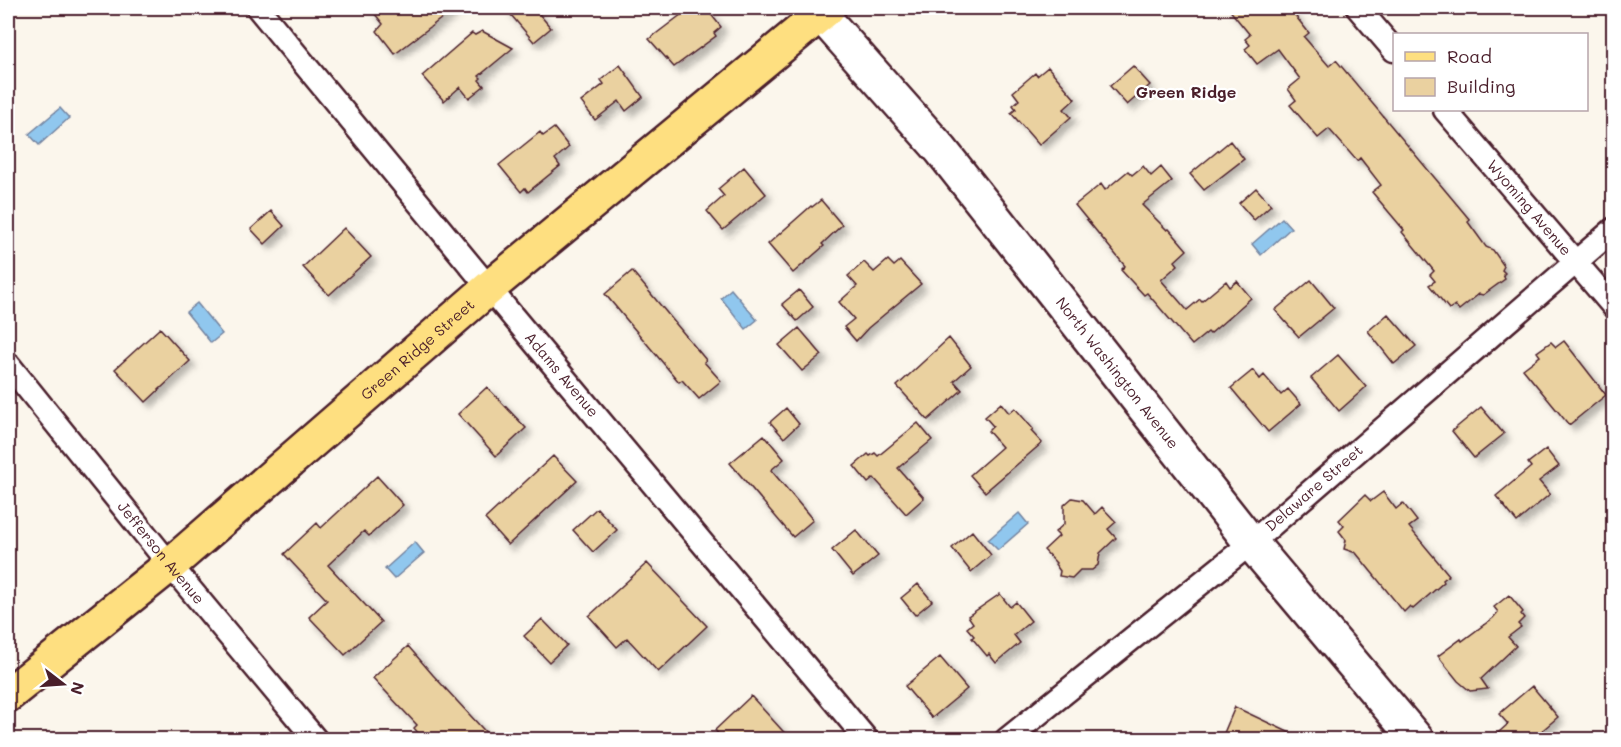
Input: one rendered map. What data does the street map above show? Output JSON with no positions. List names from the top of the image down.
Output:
{
  "streets": {
    "main road": ["Green Ridge Street"],
    "street": [
      "Wyoming Avenue",
      "North Washington Avenue",
      "Adams Avenue",
      "Delaware Street",
      "Jefferson Avenue"
    ]
  },
  "crossings": [
    ["Wyoming Avenue", "Delaware Street"],
    ["Green Ridge Street", "North Washington Avenue"],
    ["Green Ridge Street", "Adams Avenue"],
    ["Green Ridge Street", "Jefferson Avenue"],
    ["North Washington Avenue", "Delaware Street"]
  ],
  "districts": ["Green Ridge"],
  "legend": ["Road", "Building"],
  "north": "right"
}
